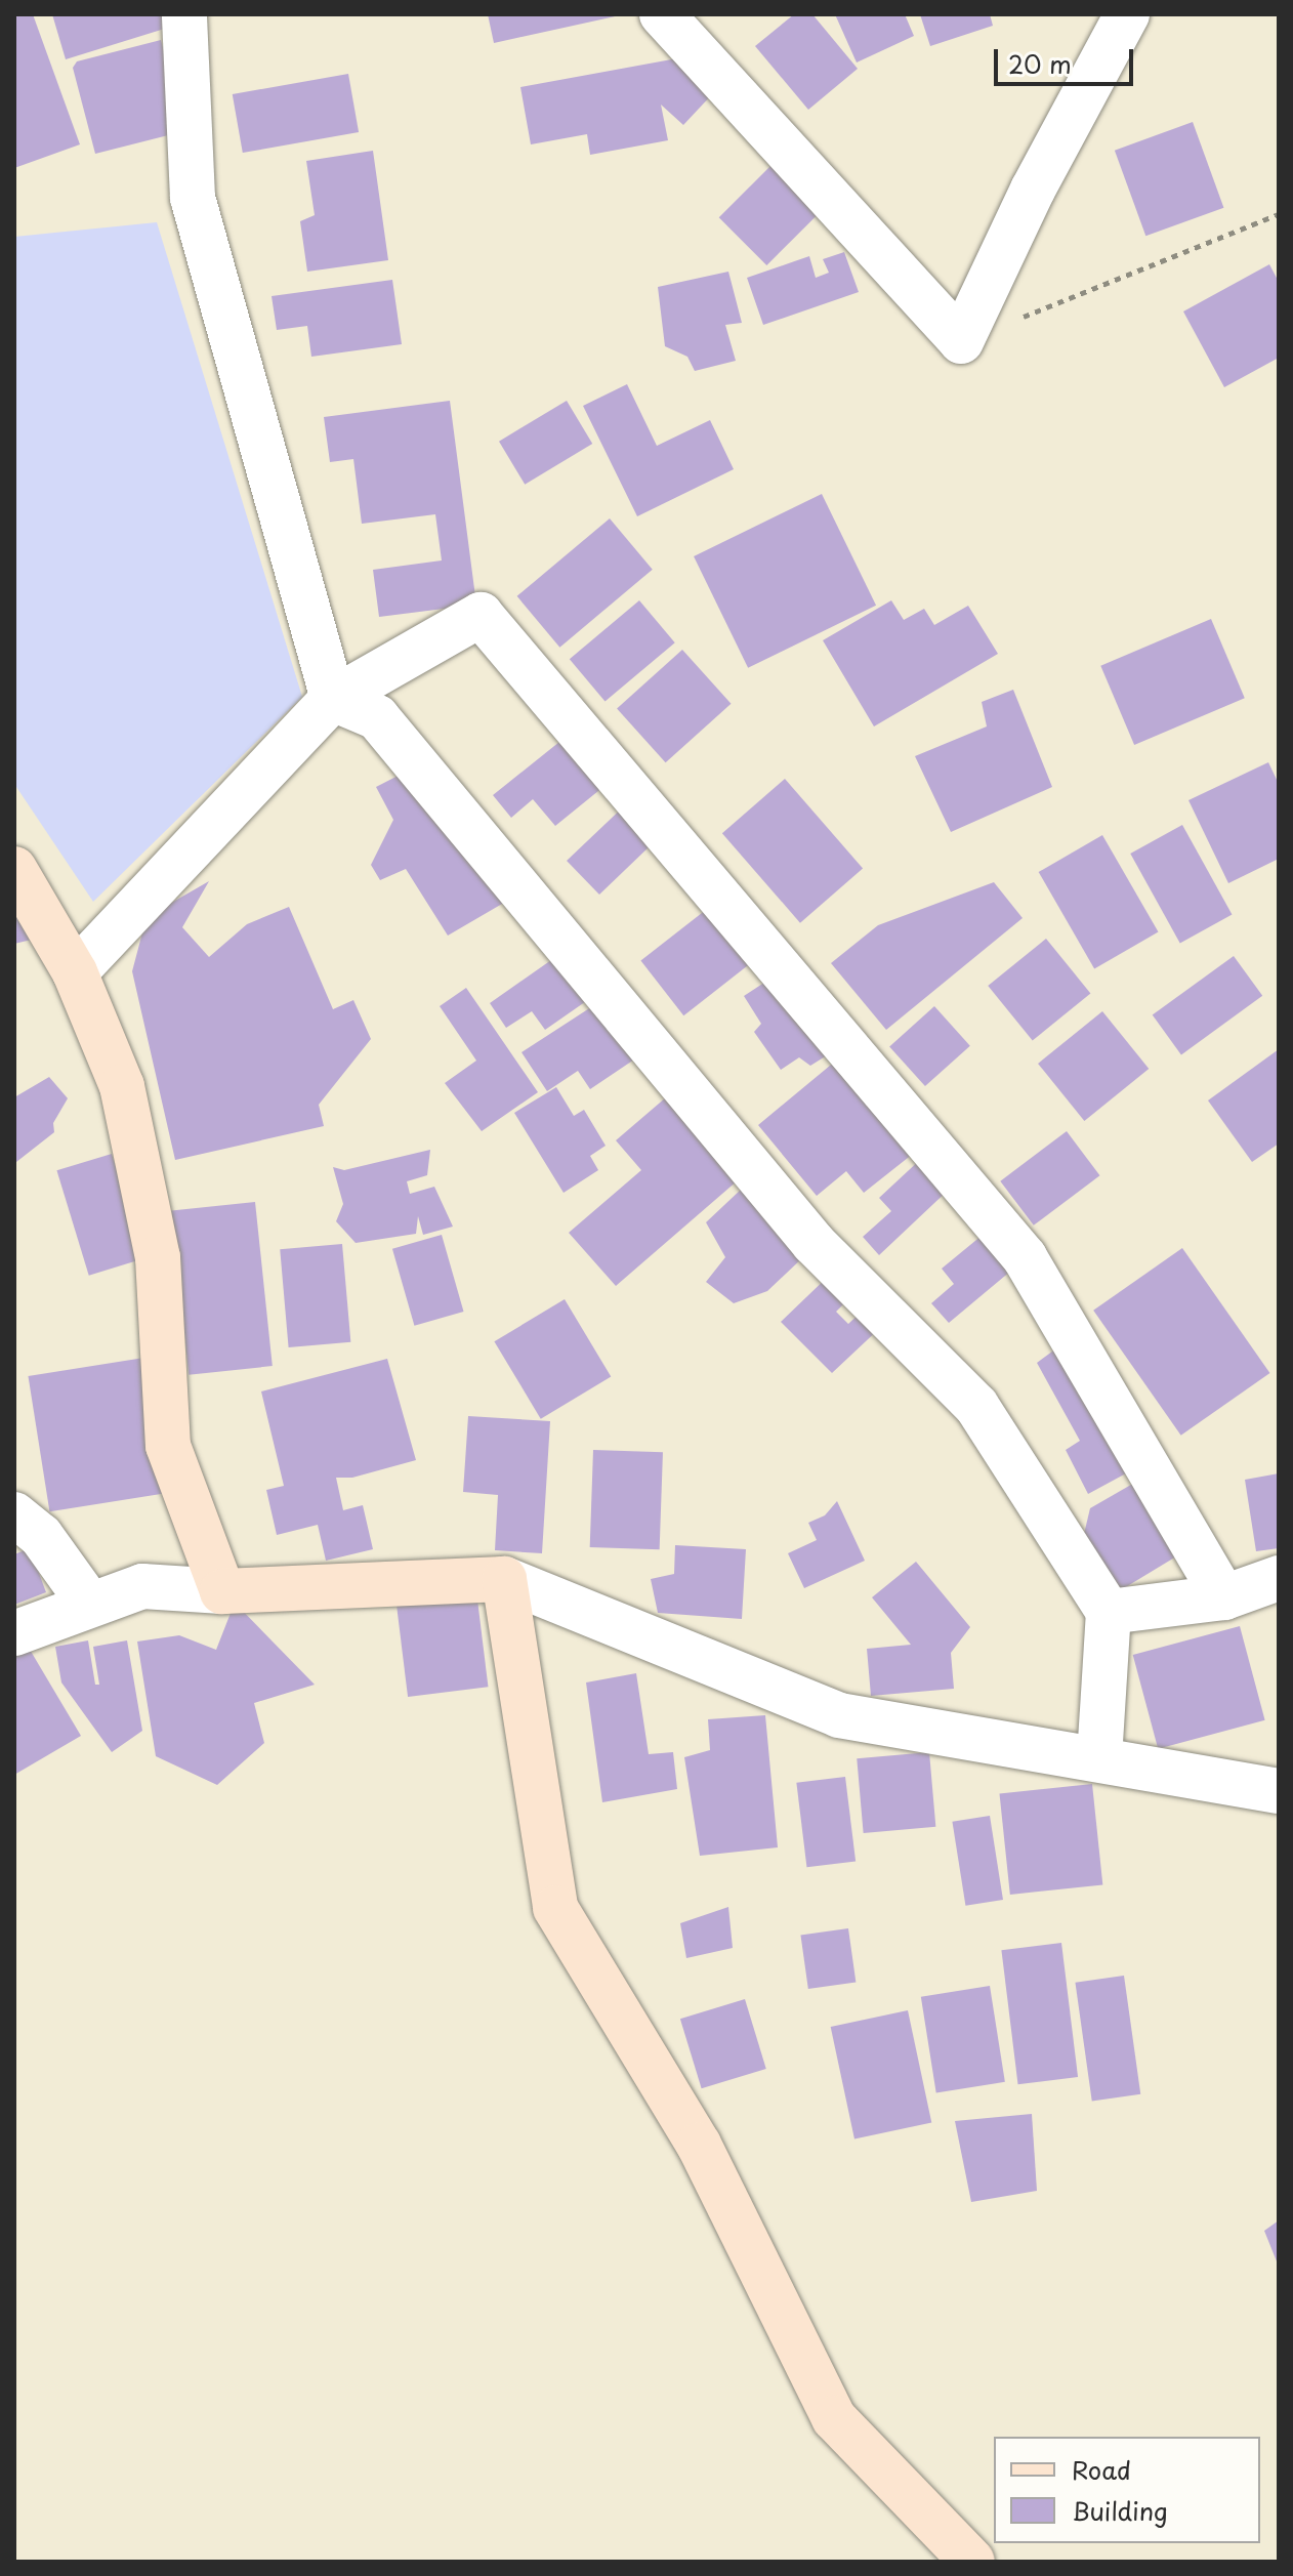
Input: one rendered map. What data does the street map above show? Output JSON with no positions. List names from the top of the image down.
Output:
{
  "legend": ["Road", "Building"],
  "scale_bar": "20 m"
}
